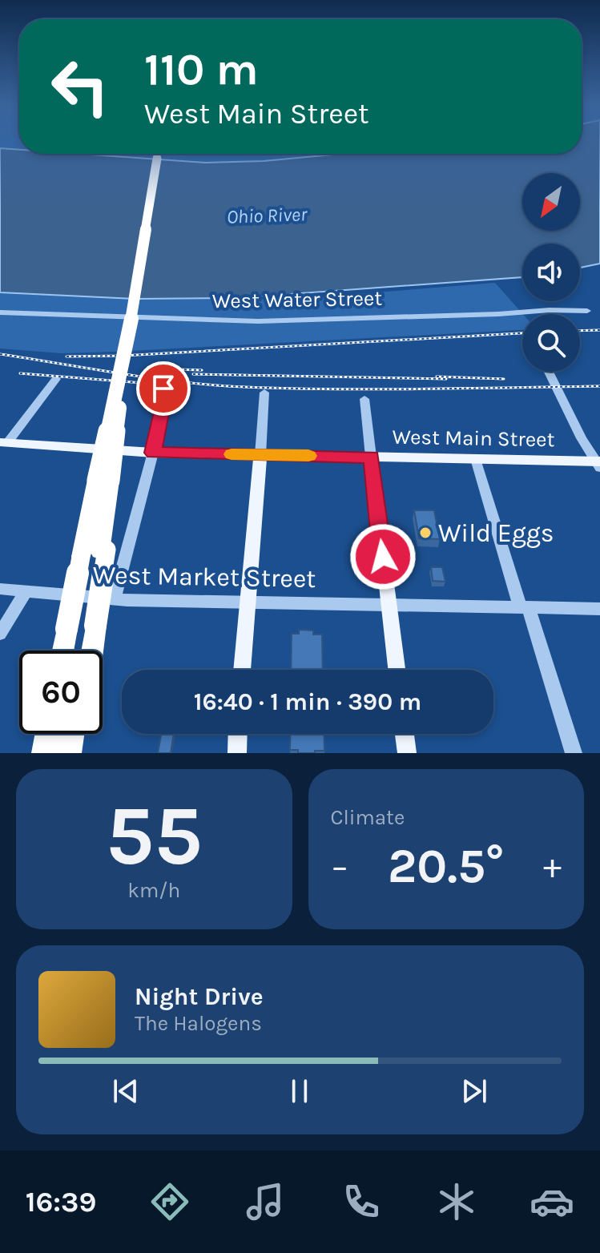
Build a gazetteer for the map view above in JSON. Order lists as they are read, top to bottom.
{
  "streets": {
    "main road": ["West Main Street"],
    "street": ["West Water Street", "West Market Street"]
  },
  "water": ["Ohio River"],
  "places": ["Wild Eggs"],
  "north": "bottom left",
  "page": {
    "turn": ["110 m", "West Main Street"],
    "limit": "60",
    "trip": "16:40 · 1 min · 390 m",
    "tile": [
      ["55", "km/h"],
      "Climate"
    ],
    "heat": ["−", "20.5°", "+"],
    "song": ["Night Drive", "The Halogens"],
    "tabs": "16:39"
  }
}
